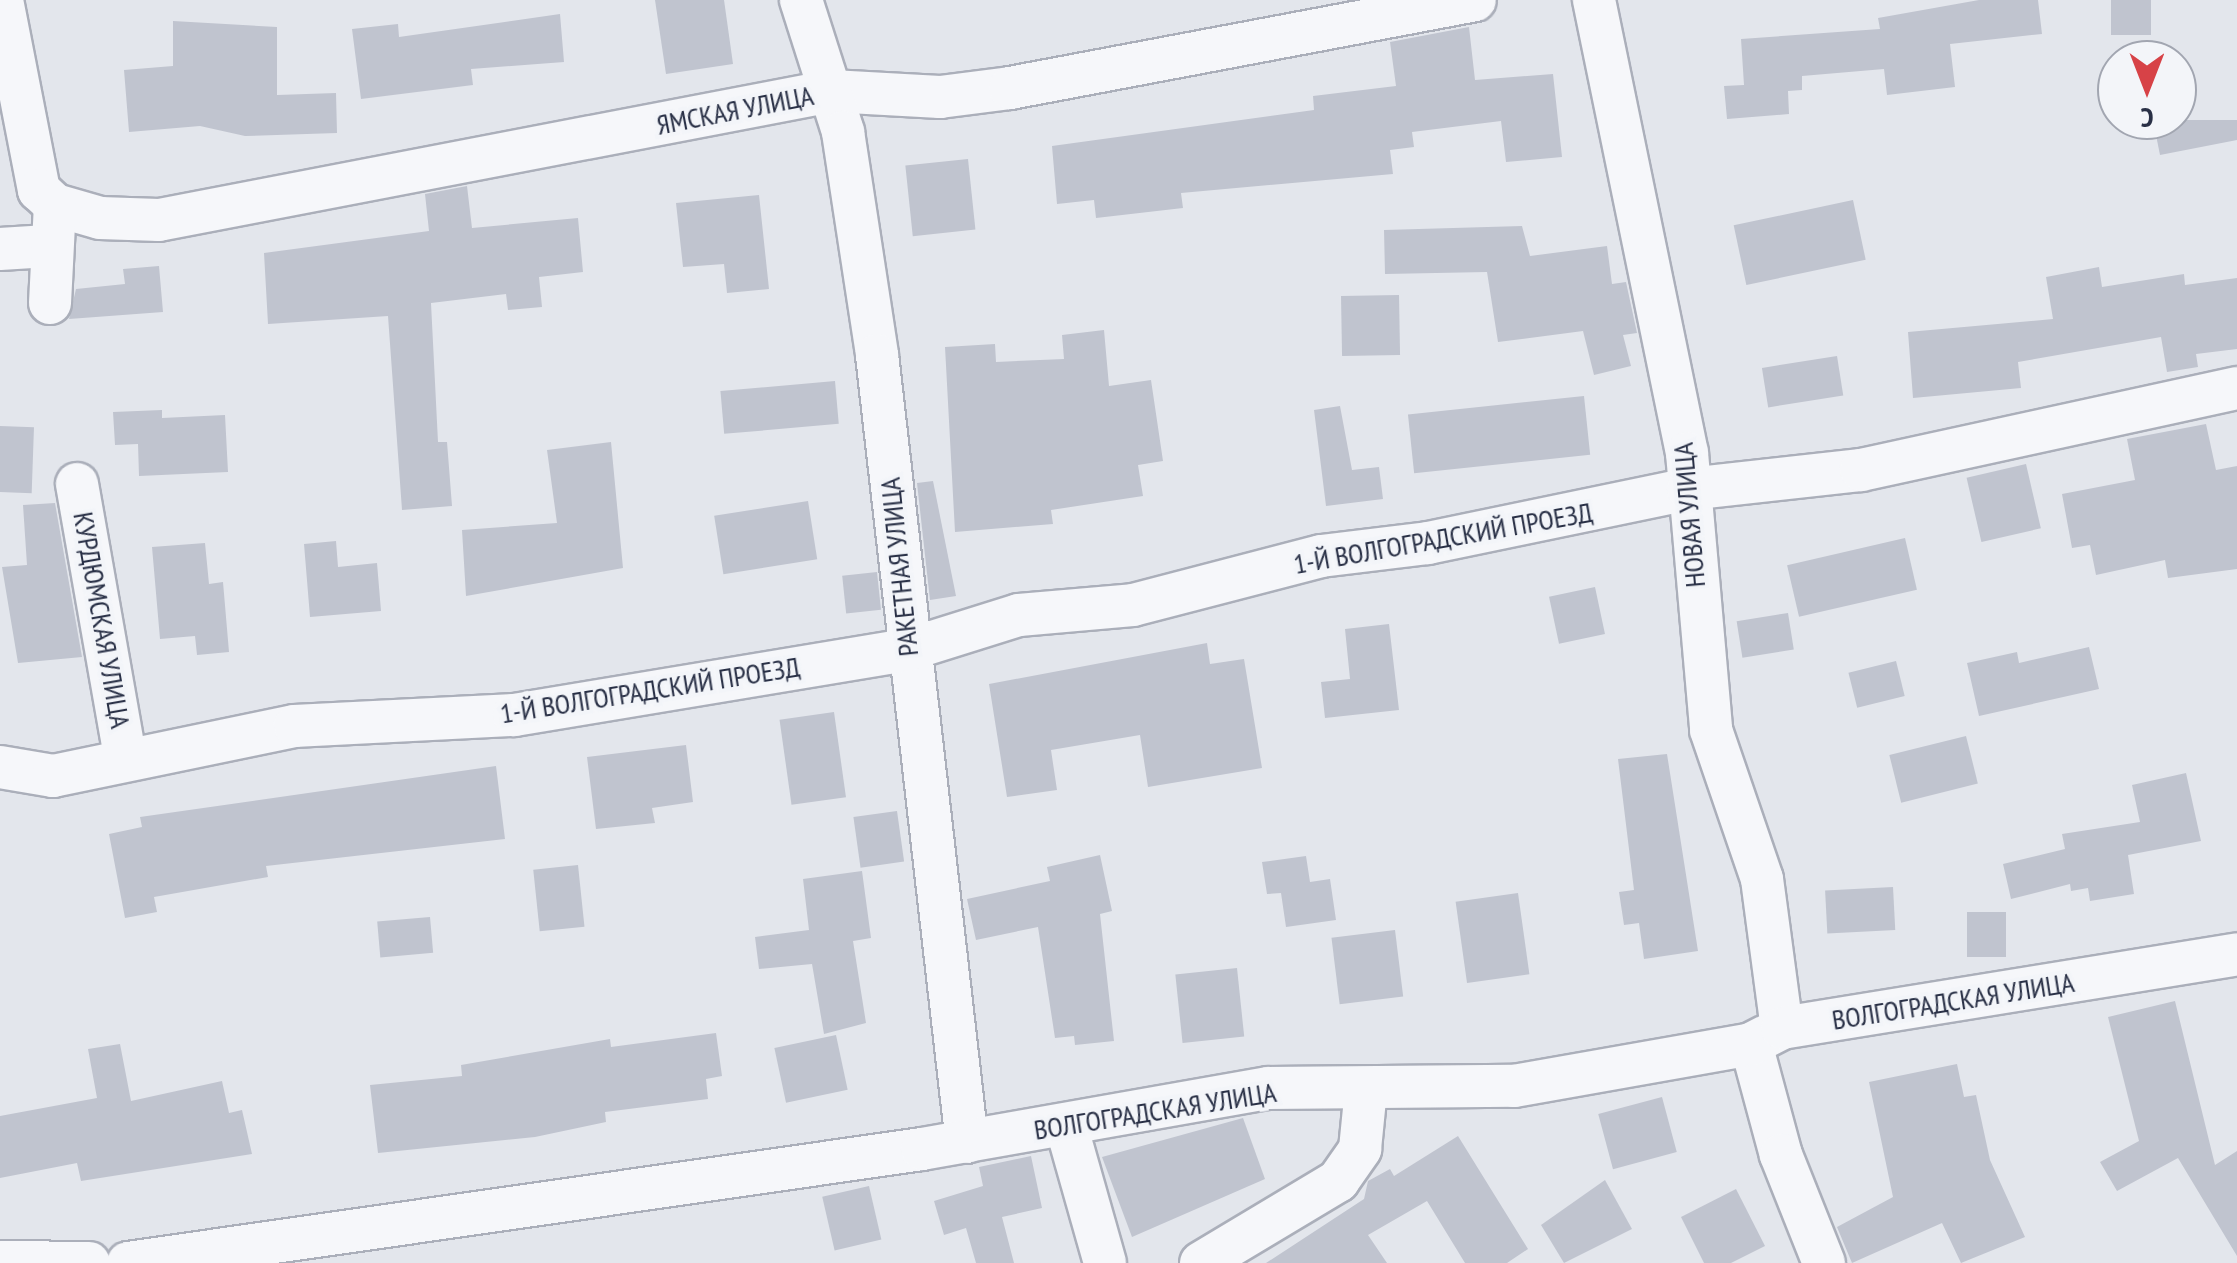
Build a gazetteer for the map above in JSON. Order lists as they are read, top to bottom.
{
  "streets": {
    "street": [
      "ЯМСКАЯ УЛИЦА",
      "НОВАЯ УЛИЦА",
      "1-Й ВОЛГОГРАДСКИЙ ПРОЕЗД",
      "РАКЕТНАЯ УЛИЦА",
      "КУРДЮМСКАЯ УЛИЦА",
      "ВОЛГОГРАДСКАЯ УЛИЦА"
    ]
  },
  "crossings": [
    ["ЯМСКАЯ УЛИЦА", "РАКЕТНАЯ УЛИЦА"],
    ["НОВАЯ УЛИЦА", "1-Й ВОЛГОГРАДСКИЙ ПРОЕЗД"],
    ["НОВАЯ УЛИЦА", "ВОЛГОГРАДСКАЯ УЛИЦА"],
    ["1-Й ВОЛГОГРАДСКИЙ ПРОЕЗД", "РАКЕТНАЯ УЛИЦА"],
    ["1-Й ВОЛГОГРАДСКИЙ ПРОЕЗД", "КУРДЮМСКАЯ УЛИЦА"],
    ["РАКЕТНАЯ УЛИЦА", "ВОЛГОГРАДСКАЯ УЛИЦА"]
  ],
  "north": "bottom"
}
